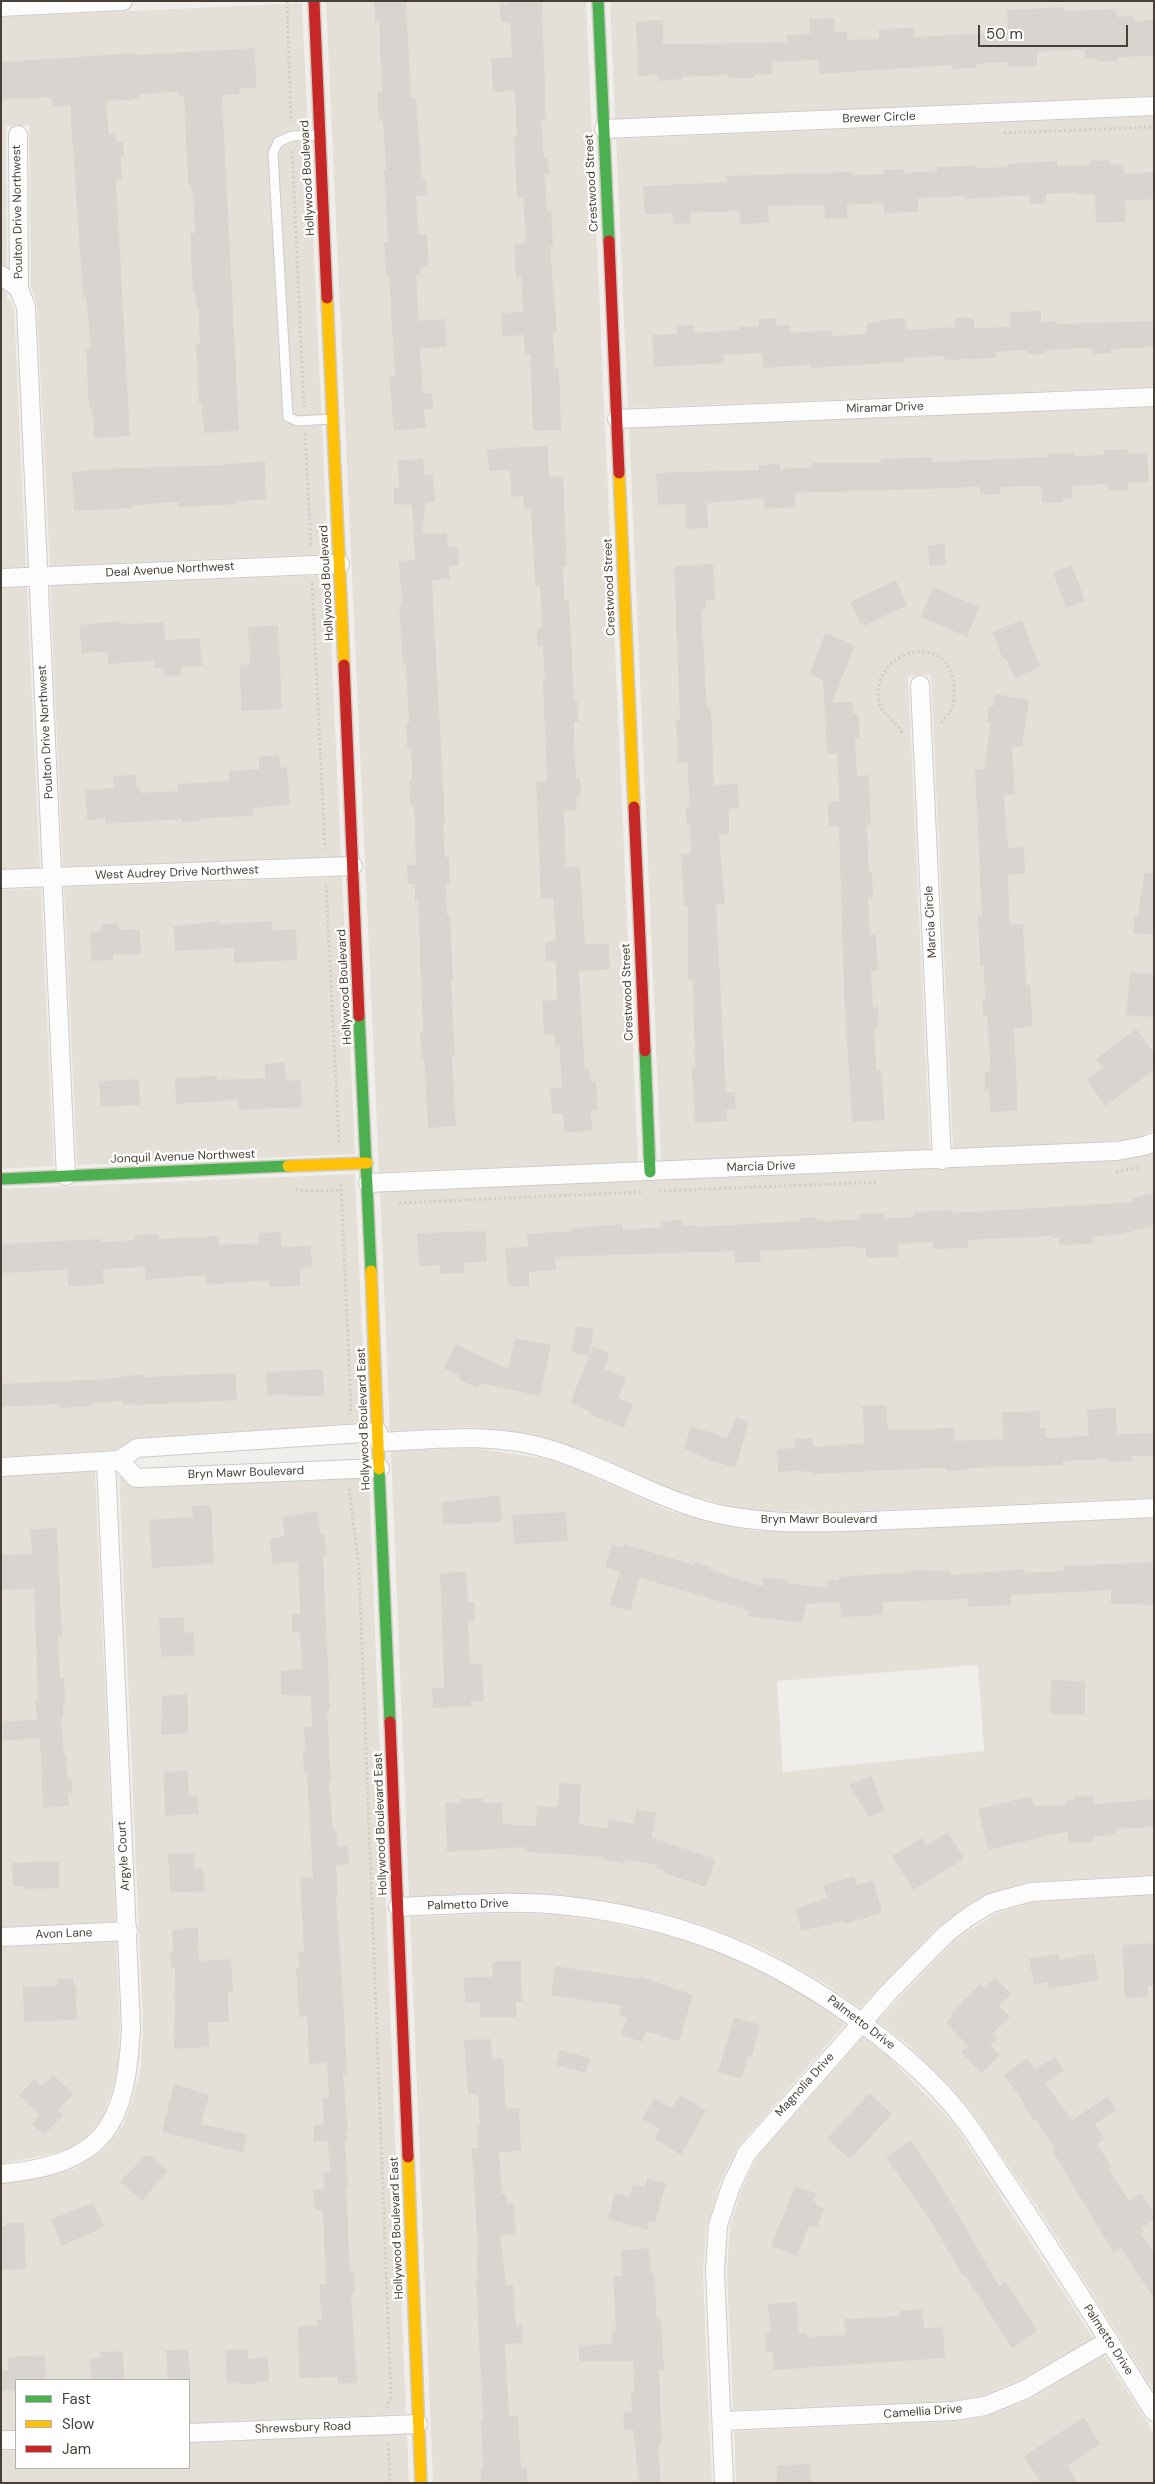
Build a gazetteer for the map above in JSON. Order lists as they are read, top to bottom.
{
  "streets": {
    "street": [
      "Brewer Circle",
      "Hollywood Boulevard",
      "Crestwood Street",
      "Poulton Drive Northwest",
      "Miramar Drive",
      "Deal Avenue Northwest",
      "West Audrey Drive Northwest",
      "Marcia Circle",
      "Jonquil Avenue Northwest",
      "Marcia Drive",
      "Hollywood Boulevard East",
      "Bryn Mawr Boulevard",
      "Argyle Court",
      "Palmetto Drive",
      "Avon Lane",
      "Magnolia Drive",
      "Camellia Drive",
      "Shrewsbury Road"
    ]
  },
  "crossings": [
    ["Brewer Circle", "Crestwood Street"],
    ["Hollywood Boulevard", "Deal Avenue Northwest"],
    ["Hollywood Boulevard", "West Audrey Drive Northwest"],
    ["Hollywood Boulevard", "Jonquil Avenue Northwest"],
    ["Hollywood Boulevard", "Hollywood Boulevard East"],
    ["Crestwood Street", "Miramar Drive"],
    ["Crestwood Street", "Marcia Drive"],
    ["Poulton Drive Northwest", "Deal Avenue Northwest"],
    ["Poulton Drive Northwest", "West Audrey Drive Northwest"],
    ["Poulton Drive Northwest", "Jonquil Avenue Northwest"],
    ["Marcia Circle", "Marcia Drive"],
    ["Jonquil Avenue Northwest", "Hollywood Boulevard East"],
    ["Marcia Drive", "Hollywood Boulevard East"],
    ["Hollywood Boulevard East", "Bryn Mawr Boulevard"],
    ["Hollywood Boulevard East", "Palmetto Drive"],
    ["Hollywood Boulevard East", "Shrewsbury Road"],
    ["Bryn Mawr Boulevard", "Argyle Court"],
    ["Argyle Court", "Avon Lane"],
    ["Palmetto Drive", "Magnolia Drive"],
    ["Palmetto Drive", "Camellia Drive"],
    ["Magnolia Drive", "Camellia Drive"]
  ],
  "legend": ["Fast", "Slow", "Jam"],
  "scale_bar": "50 m"
}
